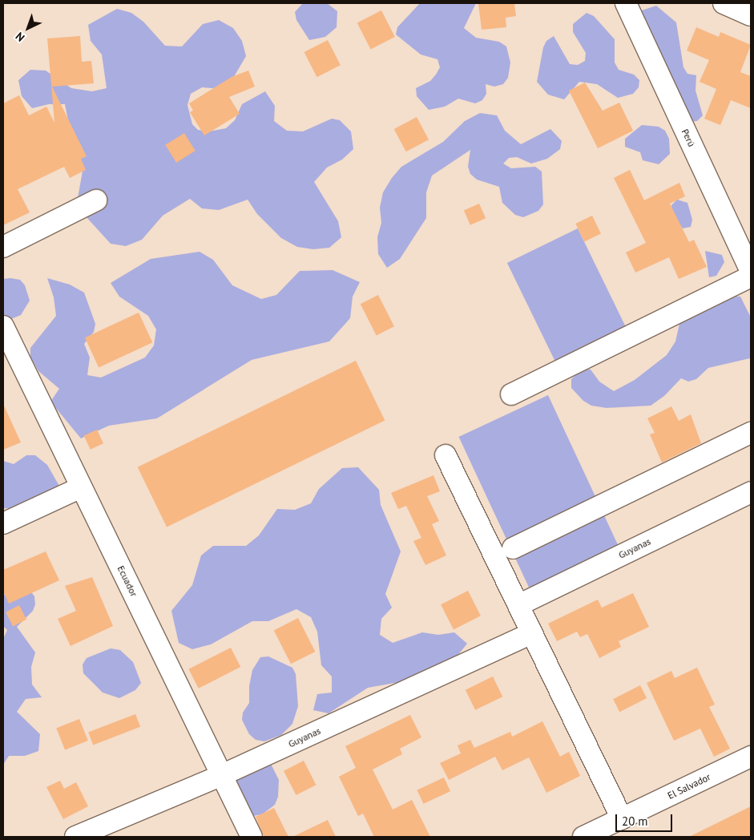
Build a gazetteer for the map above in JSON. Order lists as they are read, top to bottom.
{
  "streets": {
    "street": [
      "Perú",
      "Guyanas",
      "Ecuador",
      "El Salvador"
    ]
  },
  "crossings": [
    ["Guyanas", "Ecuador"]
  ],
  "scale_bar": "20 m",
  "north": "bottom left"
}
